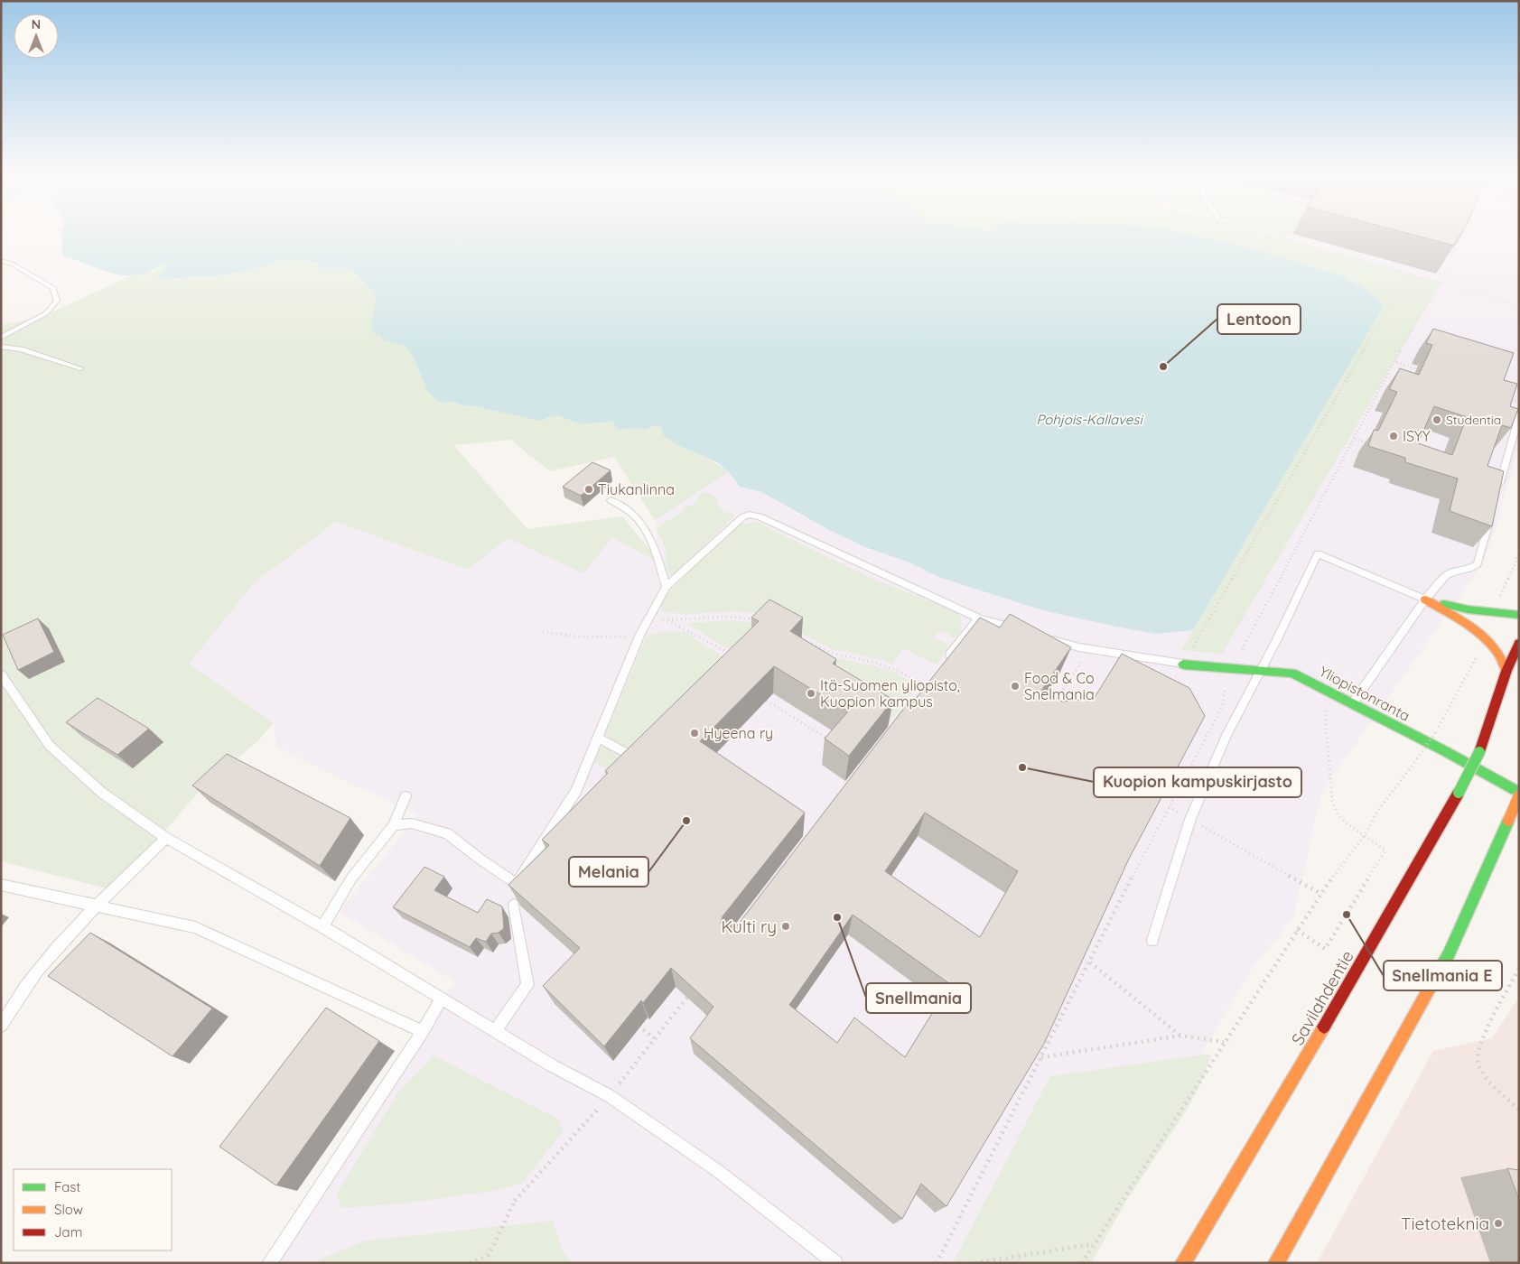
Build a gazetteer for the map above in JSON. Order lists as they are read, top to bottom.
{
  "streets": {
    "main road": ["Yliopistonranta", "Savilahdentie"]
  },
  "water": ["Pohjois-Kallavesi"],
  "places": [
    "Lentoon",
    "Studentia",
    "ISYY",
    "Tiukanlinna",
    "Food & Co Snelmania",
    "Itä-Suomen yliopisto, Kuopion kampus",
    "Hyeena ry",
    "Kuopion kampuskirjasto",
    "Melania",
    "Snellmania E",
    "Snellmania",
    "Kulti ry",
    "Tietoteknia"
  ],
  "legend": ["Fast", "Slow", "Jam"],
  "north": "top"
}
